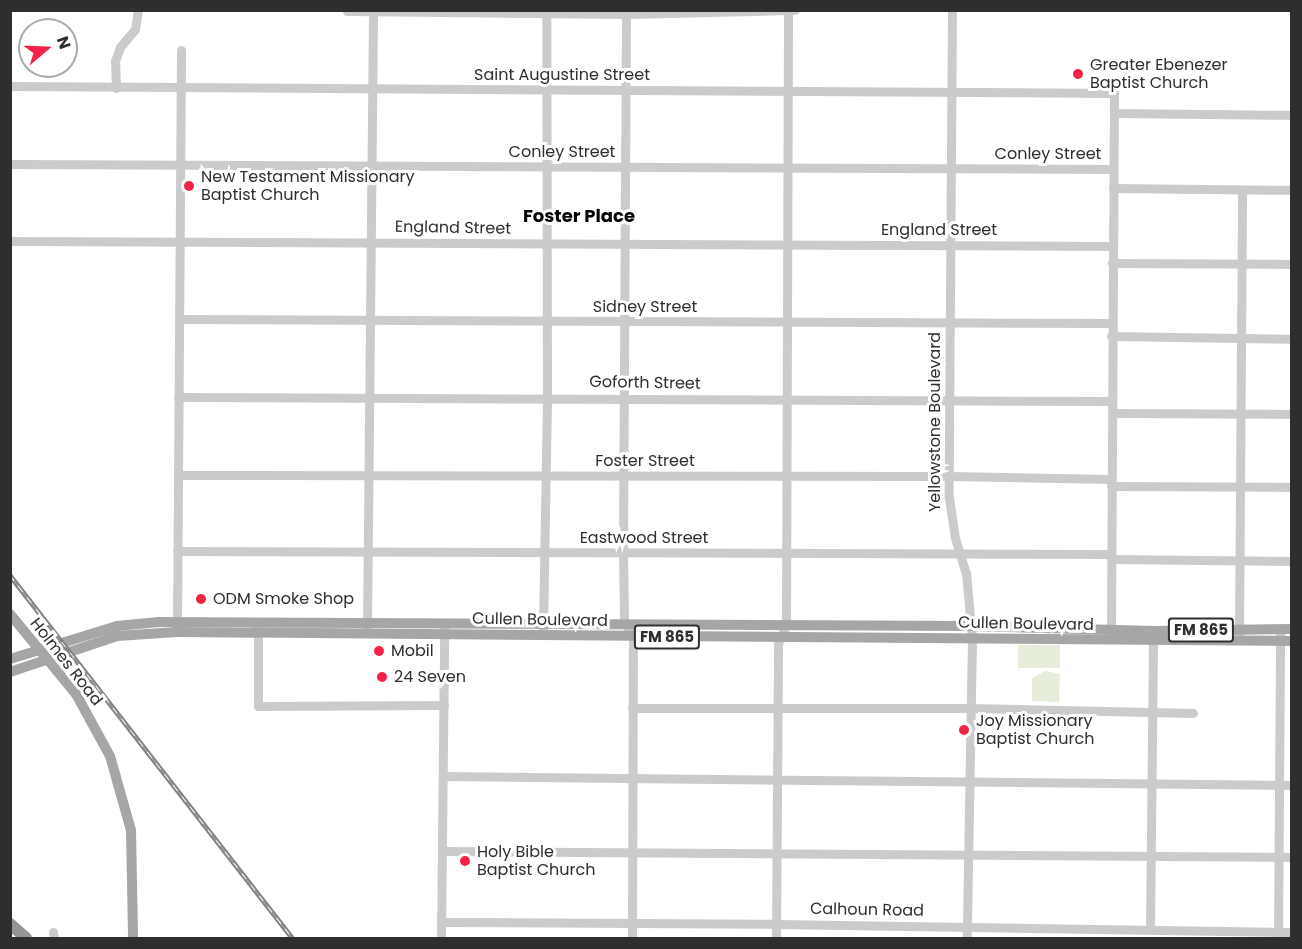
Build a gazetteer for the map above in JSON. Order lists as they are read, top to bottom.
{
  "streets": {
    "main road": ["Cullen Boulevard", "FM 865", "Holmes Road"],
    "street": [
      "Saint Augustine Street",
      "Conley Street",
      "England Street",
      "Sidney Street",
      "Goforth Street",
      "Yellowstone Boulevard",
      "Foster Street",
      "Eastwood Street",
      "Calhoun Road"
    ]
  },
  "crossings": [
    ["Saint Augustine Street", "Yellowstone Boulevard"],
    ["Conley Street", "Yellowstone Boulevard"],
    ["England Street", "Yellowstone Boulevard"],
    ["Sidney Street", "Yellowstone Boulevard"],
    ["Goforth Street", "Yellowstone Boulevard"],
    ["Yellowstone Boulevard", "Foster Street"],
    ["Yellowstone Boulevard", "Eastwood Street"],
    ["Yellowstone Boulevard", "Cullen Boulevard"],
    ["Yellowstone Boulevard", "Calhoun Road"],
    ["Cullen Boulevard", "Holmes Road"]
  ],
  "districts": ["Foster Place"],
  "places": [
    "Greater Ebenezer Baptist Church",
    "New Testament Missionary Baptist Church",
    "ODM Smoke Shop",
    "Mobil",
    "24 Seven",
    "Joy Missionary Baptist Church",
    "Holy Bible Baptist Church"
  ],
  "north": "right"
}
